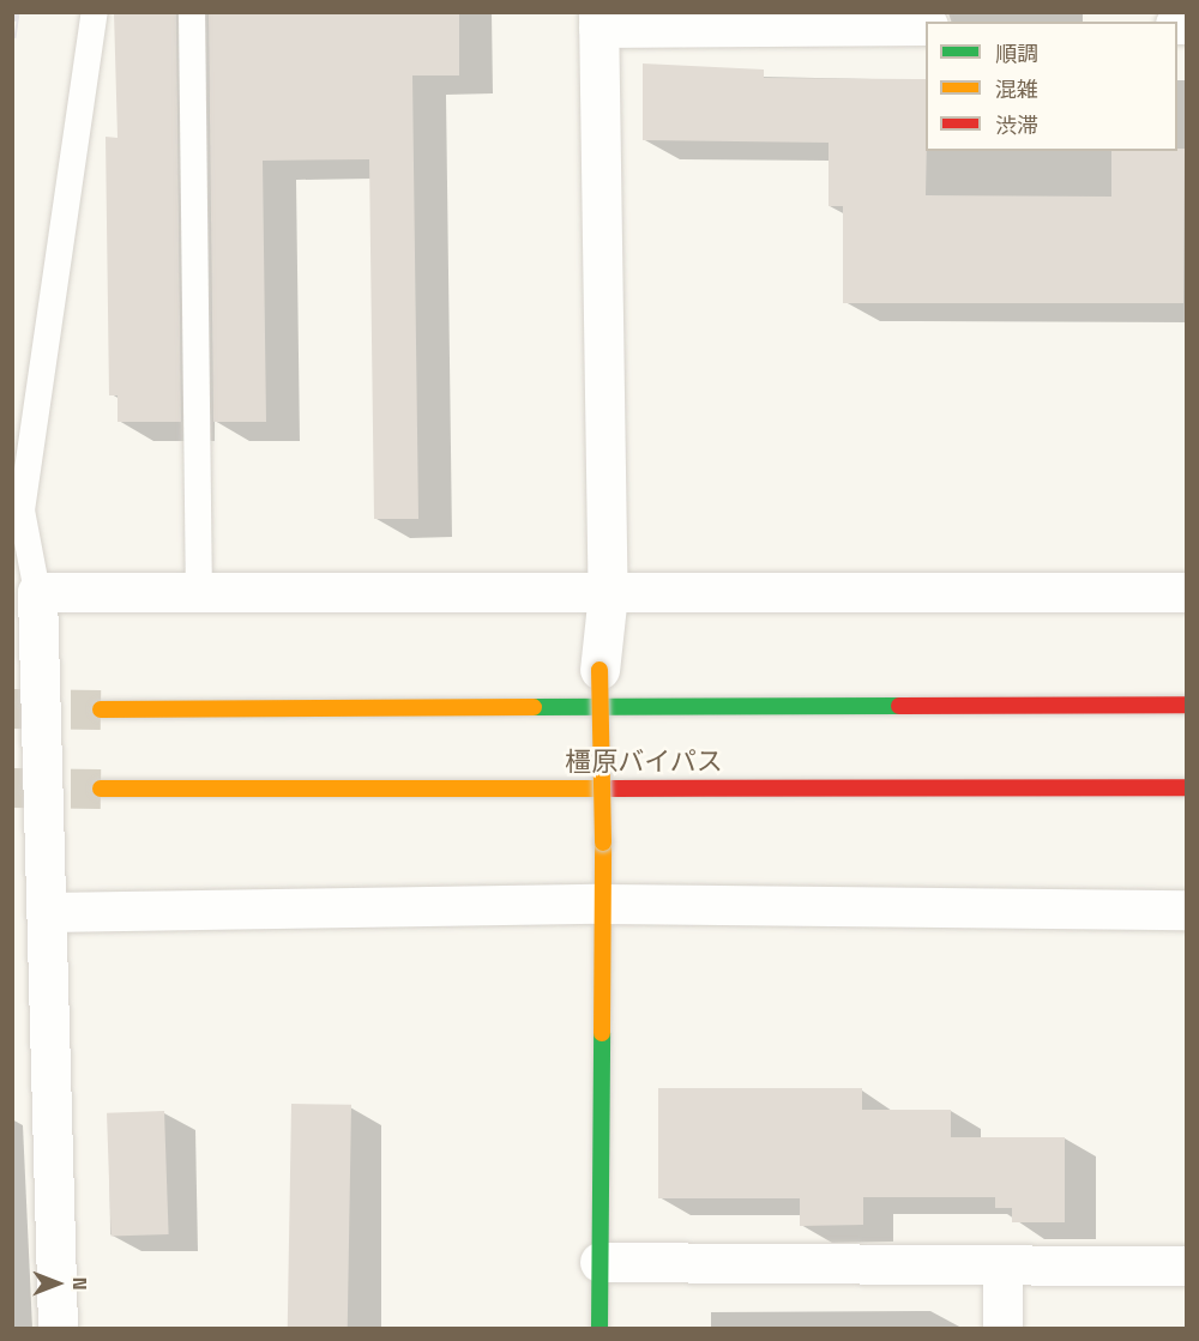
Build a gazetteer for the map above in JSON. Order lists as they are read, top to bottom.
{
  "streets": {
    "main road": ["橿原バイパス"]
  },
  "legend": ["順調", "混雑", "渋滞"],
  "north": "right"
}
